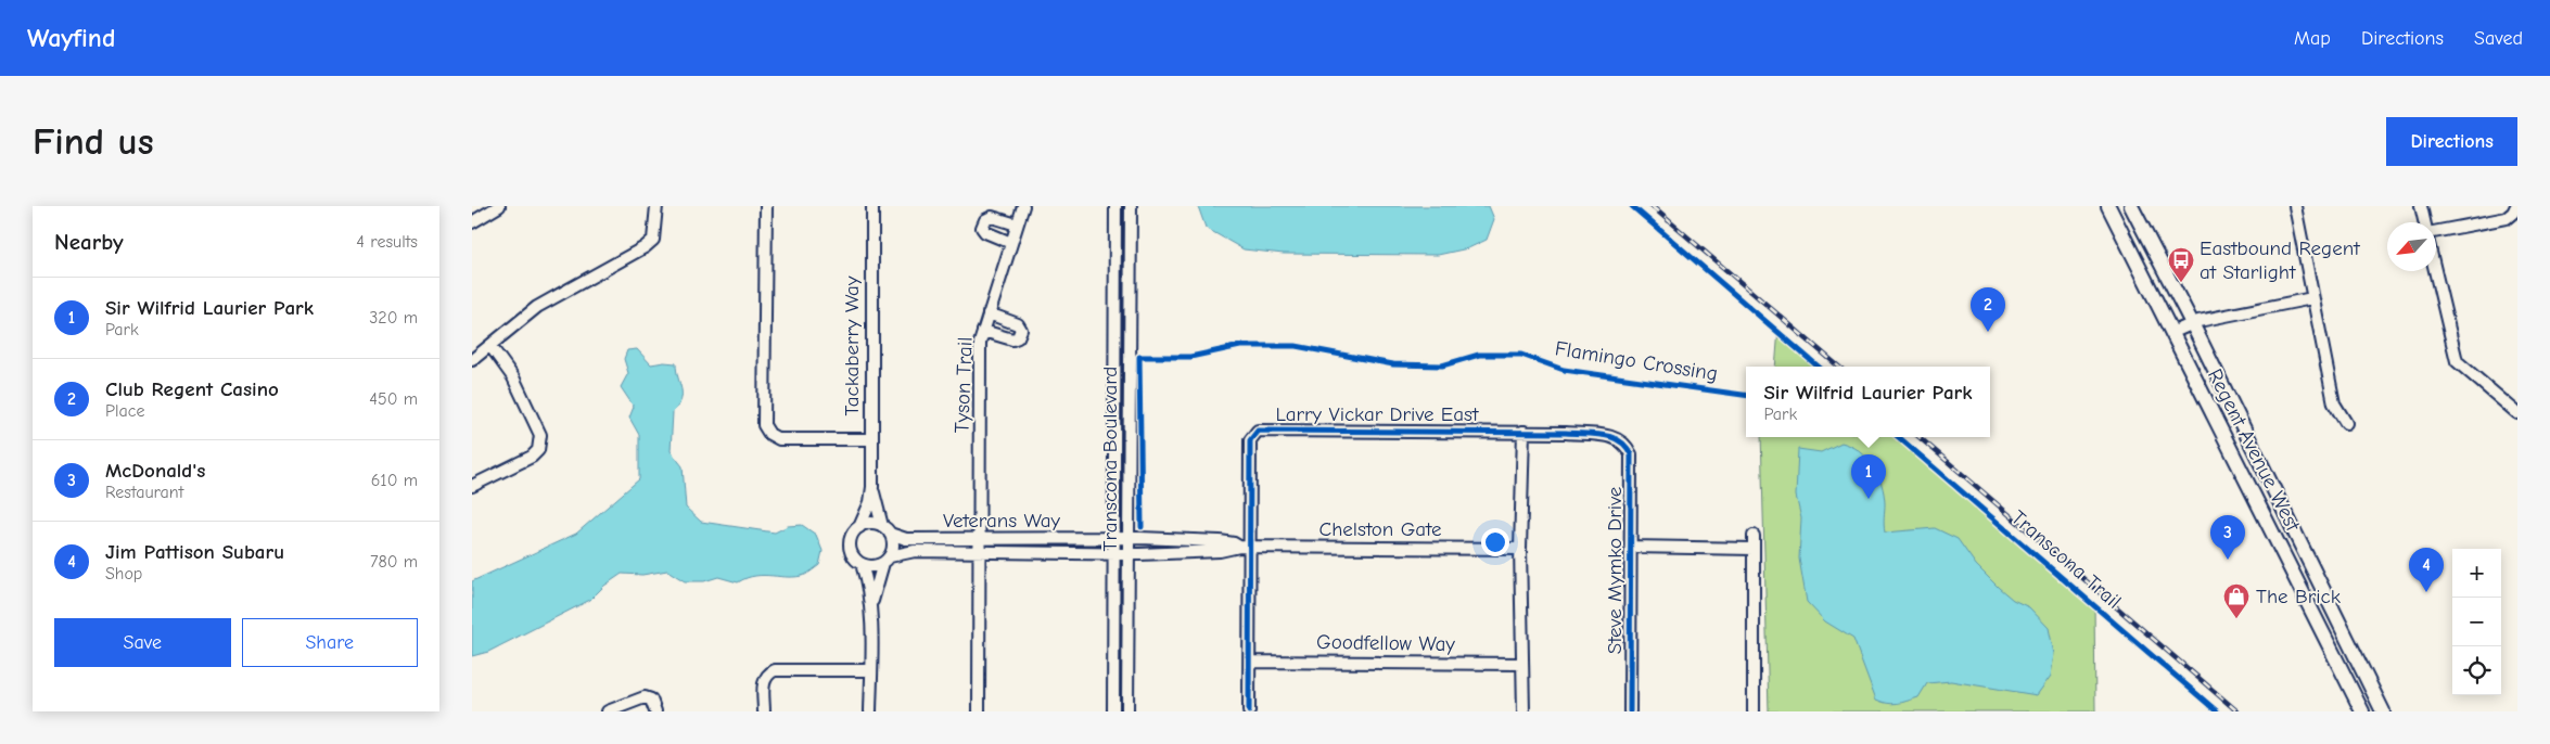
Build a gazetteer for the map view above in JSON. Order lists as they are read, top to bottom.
{
  "streets": {
    "main road": ["Regent Avenue West"],
    "street": [
      "Tackaberry Way",
      "Tyson Trail",
      "Larry Vickar Drive East",
      "Transcona Boulevard",
      "Veterans Way",
      "Chelston Gate",
      "Steve Mymko Drive",
      "Goodfellow Way"
    ],
    "cycle path": ["Flamingo Crossing", "Transcona Trail"]
  },
  "crossings": [
    ["Tyson Trail", "Veterans Way"],
    ["Larry Vickar Drive East", "Chelston Gate"],
    ["Larry Vickar Drive East", "Steve Mymko Drive"],
    ["Transcona Boulevard", "Veterans Way"],
    ["Transcona Boulevard", "Chelston Gate"],
    ["Veterans Way", "Chelston Gate"]
  ],
  "places": {
    "bus stop": ["Eastbound Regent at Starlight"],
    "shop": ["The Brick"]
  },
  "north": "bottom left",
  "page": {
    "header": "Wayfind",
    "nav": ["Map", "Directions", "Saved"],
    "buttons": [
      "Directions",
      ["Save", "Share"]
    ],
    "title": "Find us",
    "heading": ["Nearby", "4 results"],
    "list": [
      {
        "mark": "1",
        "name": "Sir Wilfrid Laurier Park",
        "note": "Park",
        "value": "320 m"
      },
      {
        "mark": "2",
        "name": "Club Regent Casino",
        "note": "Place",
        "value": "450 m"
      },
      {
        "mark": "3",
        "name": "McDonald's",
        "note": "Restaurant",
        "value": "610 m"
      },
      {
        "mark": "4",
        "name": "Jim Pattison Subaru",
        "note": "Shop",
        "value": "780 m"
      }
    ],
    "pins": [
      "2",
      "1",
      "3",
      "4"
    ],
    "popup": ["Sir Wilfrid Laurier Park", "Park"],
    "map_buttons": ["+", "−"]
  }
}
